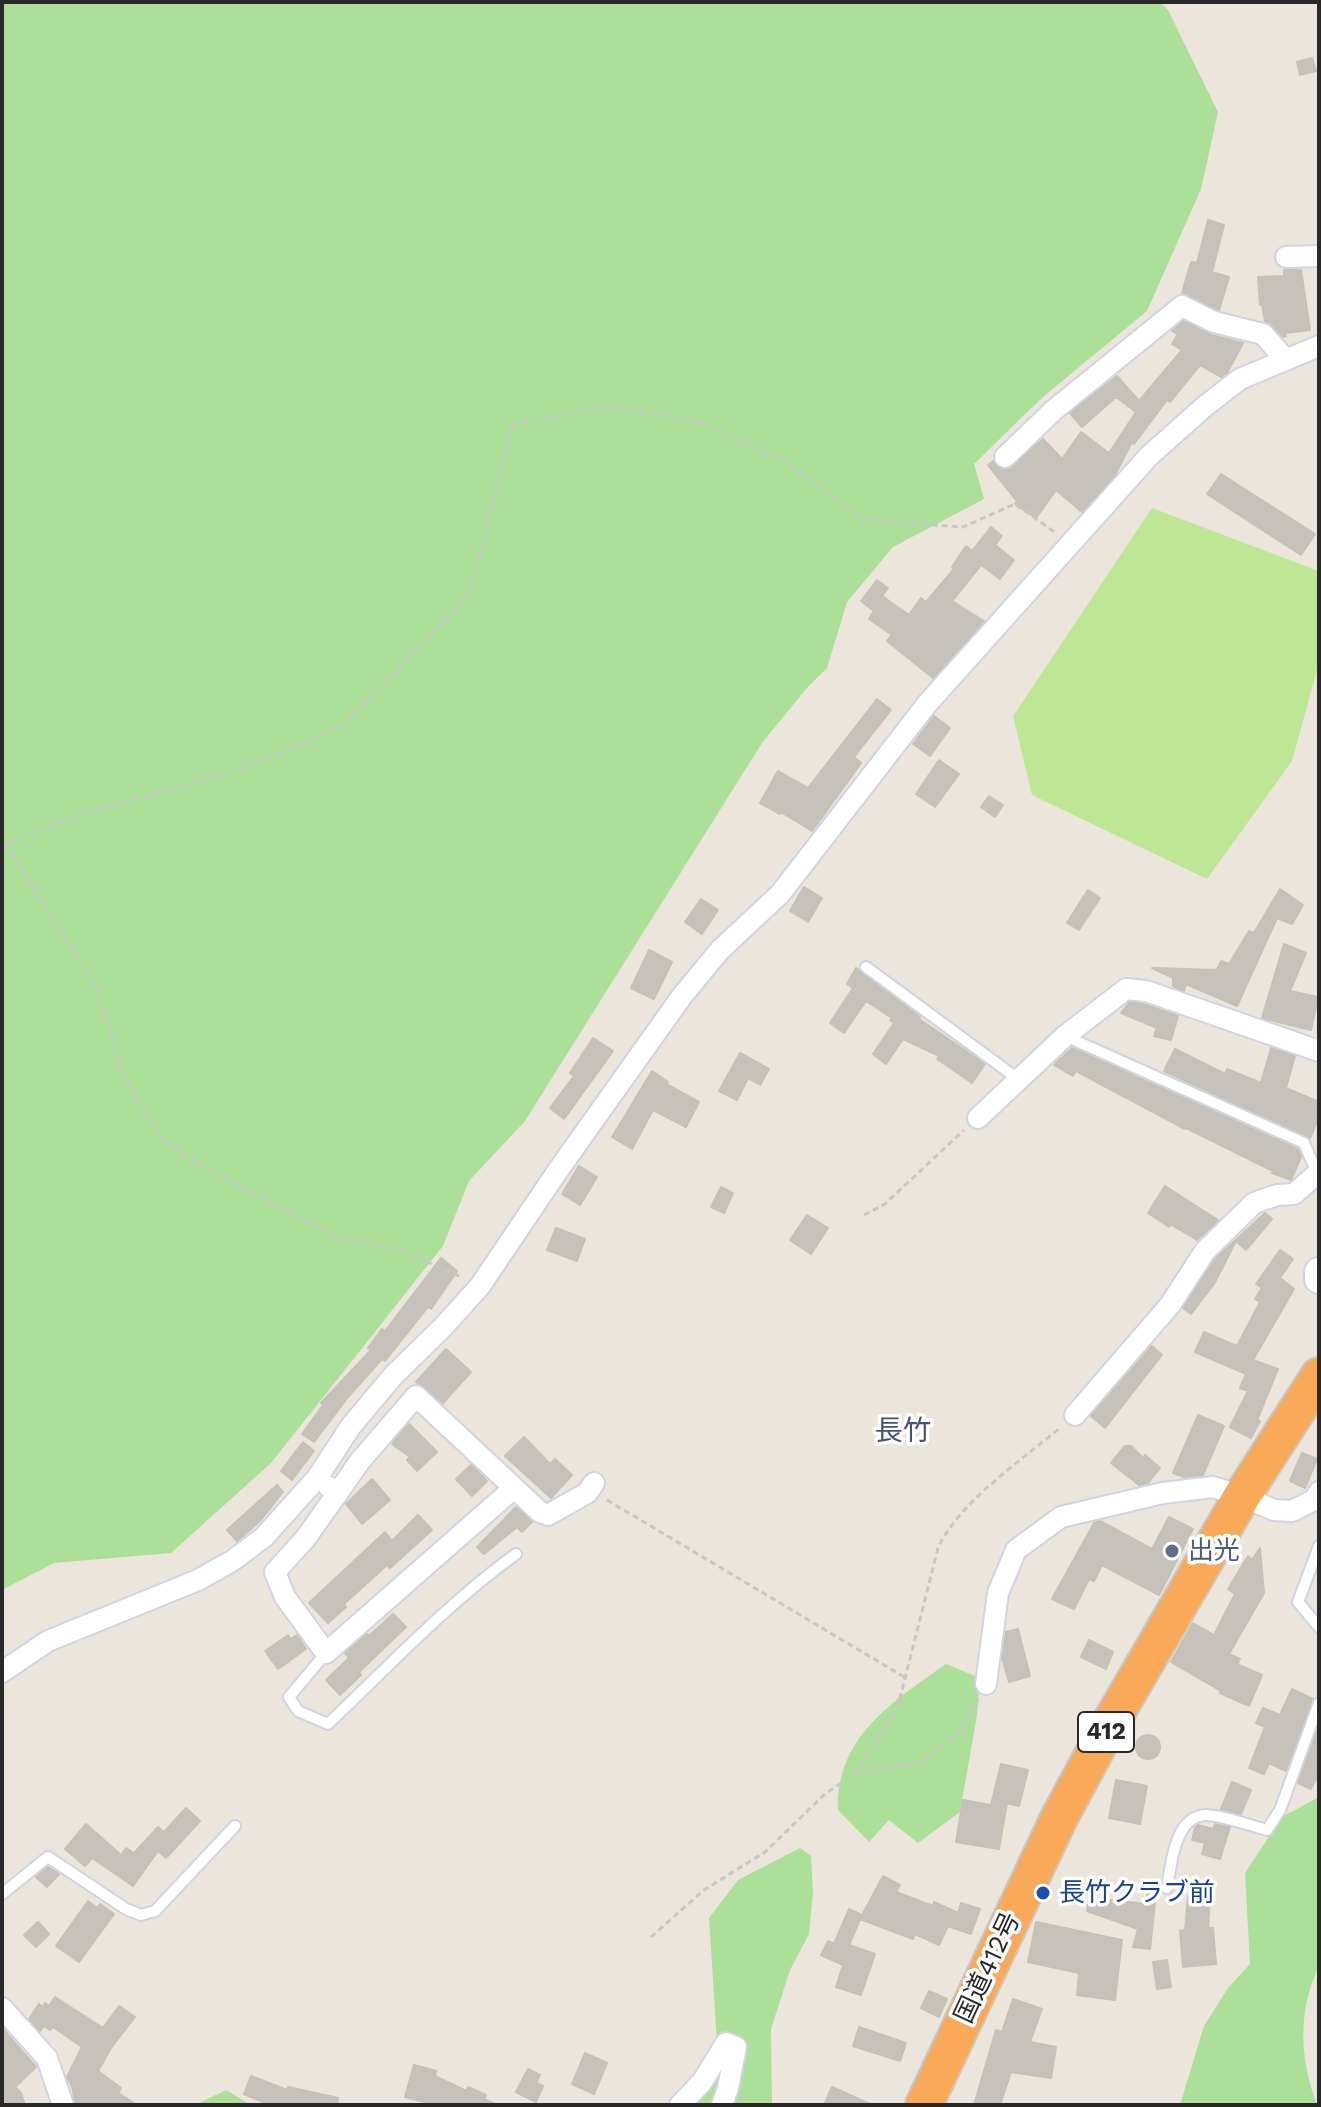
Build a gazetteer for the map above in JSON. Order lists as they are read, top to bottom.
{
  "streets": {
    "highway": ["412", "国道412号"]
  },
  "districts": ["長竹"],
  "places": ["出光", "長竹クラブ前"]
}
